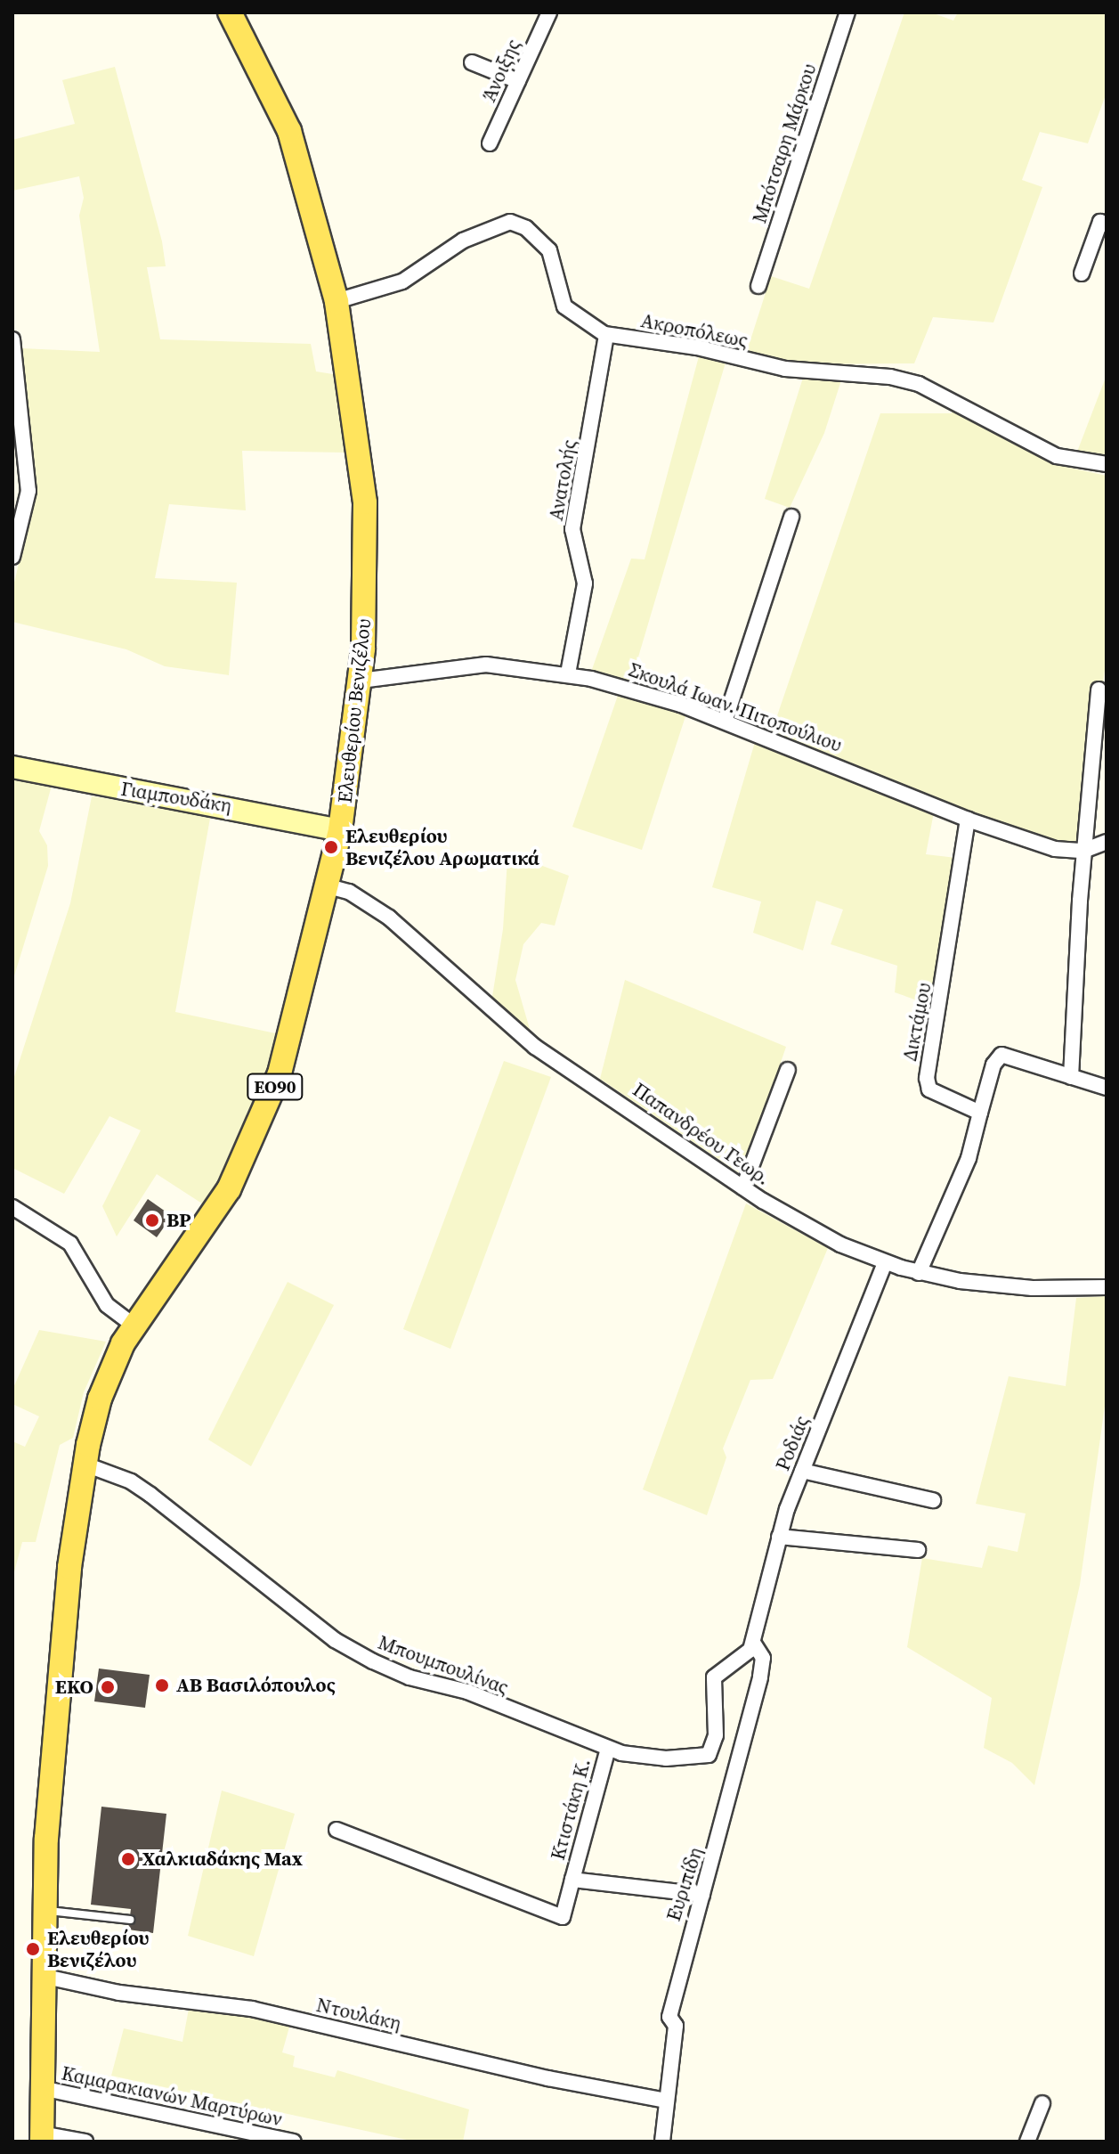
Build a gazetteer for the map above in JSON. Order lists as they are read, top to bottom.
{
  "streets": {
    "main road": ["Ελευθερίου Βενιζέλου", "ΕΟ90"],
    "street": [
      "Άνοιξης",
      "Μπότσαρη Μάρκου",
      "Ακροπόλεως",
      "Ανατολής",
      "Σκουλά Ιωαν. Πιτοπούλιου",
      "Γιαμπουδάκη",
      "Δικτάμου",
      "Παπανδρέου Γεωρ.",
      "Ροδιάς",
      "Μπουμπουλίνας",
      "Κτιστάκη Κ.",
      "Ευριπίδη",
      "Ντουλάκη",
      "Καμαρακιανών Μαρτύρων"
    ]
  },
  "crossings": [
    ["Ακροπόλεως", "Ανατολής"],
    ["Ακροπόλεως", "Ελευθερίου Βενιζέλου"],
    ["Ανατολής", "Σκουλά Ιωαν. Πιτοπούλιου"],
    ["Σκουλά Ιωαν. Πιτοπούλιου", "Ελευθερίου Βενιζέλου"],
    ["Σκουλά Ιωαν. Πιτοπούλιου", "Δικτάμου"],
    ["Ελευθερίου Βενιζέλου", "Γιαμπουδάκη"],
    ["Ελευθερίου Βενιζέλου", "Παπανδρέου Γεωρ."],
    ["Ελευθερίου Βενιζέλου", "Μπουμπουλίνας"],
    ["Ελευθερίου Βενιζέλου", "Ντουλάκη"],
    ["Ελευθερίου Βενιζέλου", "Καμαρακιανών Μαρτύρων"],
    ["Παπανδρέου Γεωρ.", "Ροδιάς"],
    ["Ροδιάς", "Μπουμπουλίνας"],
    ["Ροδιάς", "Ευριπίδη"],
    ["Μπουμπουλίνας", "Κτιστάκη Κ."],
    ["Μπουμπουλίνας", "Ευριπίδη"],
    ["Ευριπίδη", "Ντουλάκη"]
  ],
  "places": [
    "Ελευθερίου Βενιζέλου Αρωματικά",
    "BP",
    "ΑΒ Βασιλόπουλος",
    "EKO",
    "Χαλκιαδάκης Max",
    "Ελευθερίου Βενιζέλου"
  ]
}
